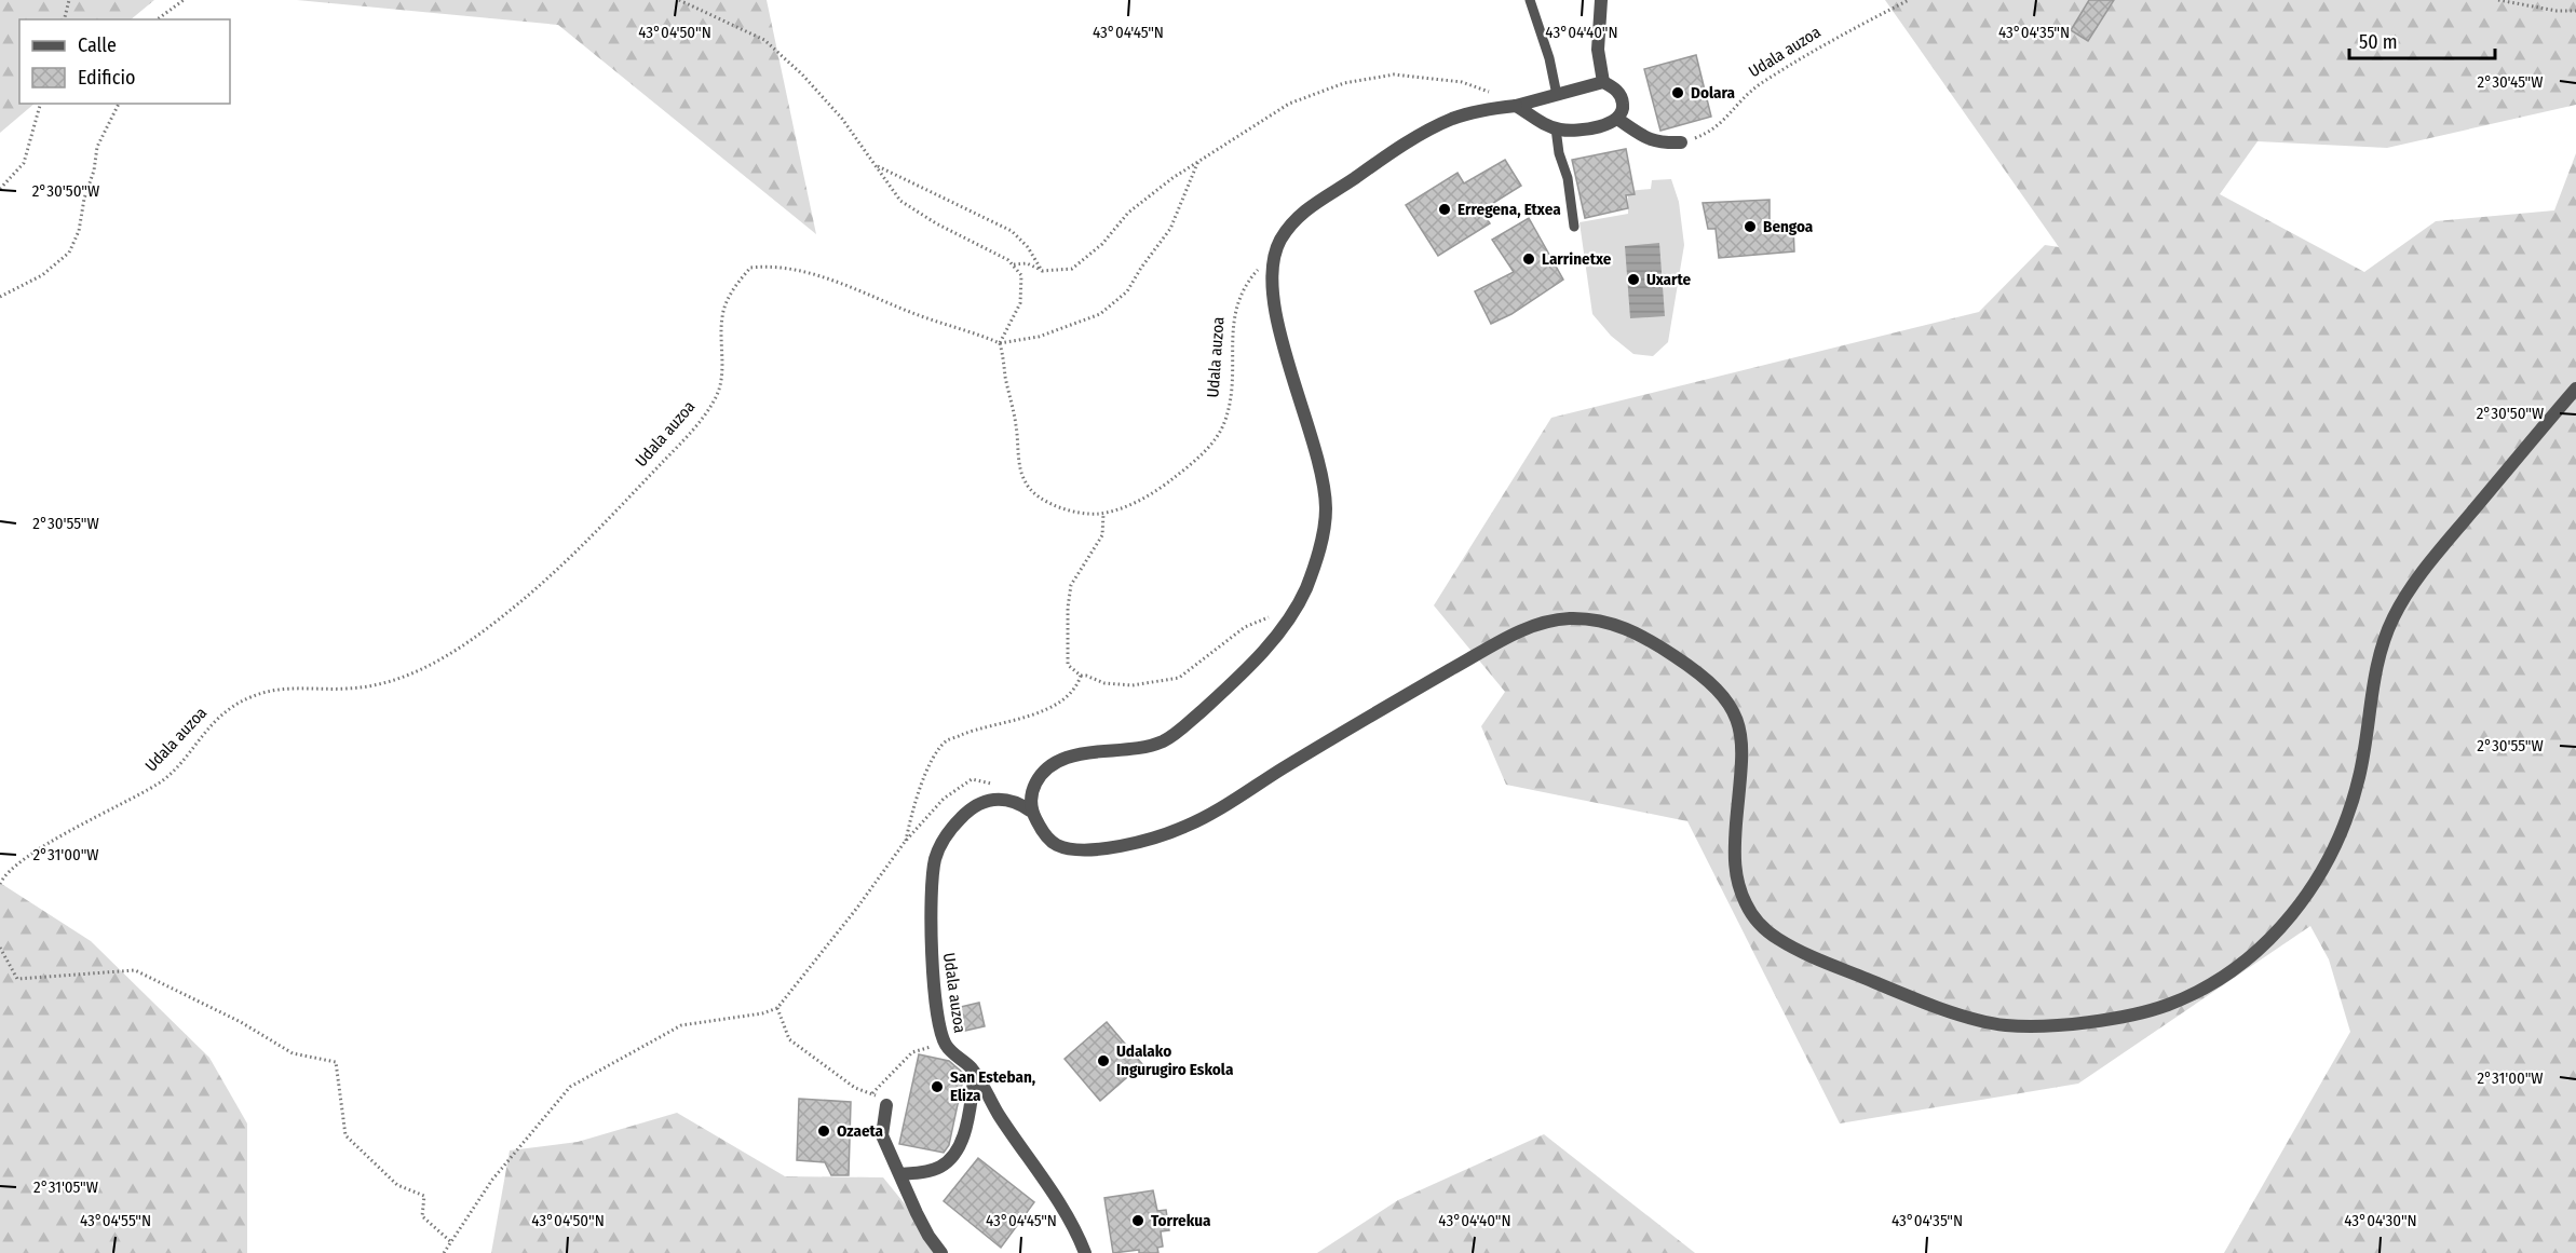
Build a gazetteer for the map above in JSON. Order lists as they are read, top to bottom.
{
  "streets": {
    "street": ["Udala auzoa"]
  },
  "places": [
    "Dolara",
    "Erregena, Etxea",
    "Bengoa",
    "Larrinetxe",
    "Uxarte",
    "Udalako Ingurugiro Eskola",
    "San Esteban, Eliza",
    "Ozaeta",
    "Torrekua"
  ],
  "legend": ["Calle", "Edificio"],
  "scale_bar": "50 m",
  "coordinates": [
    "43°04'50\"N",
    "43°04'45\"N",
    "43°04'40\"N",
    "43°04'35\"N",
    "2°30'45\"W",
    "2°30'50\"W",
    "2°30'55\"W",
    "2°31'00\"W",
    "2°31'05\"W",
    "43°04'55\"N",
    "43°04'30\"N"
  ]
}
